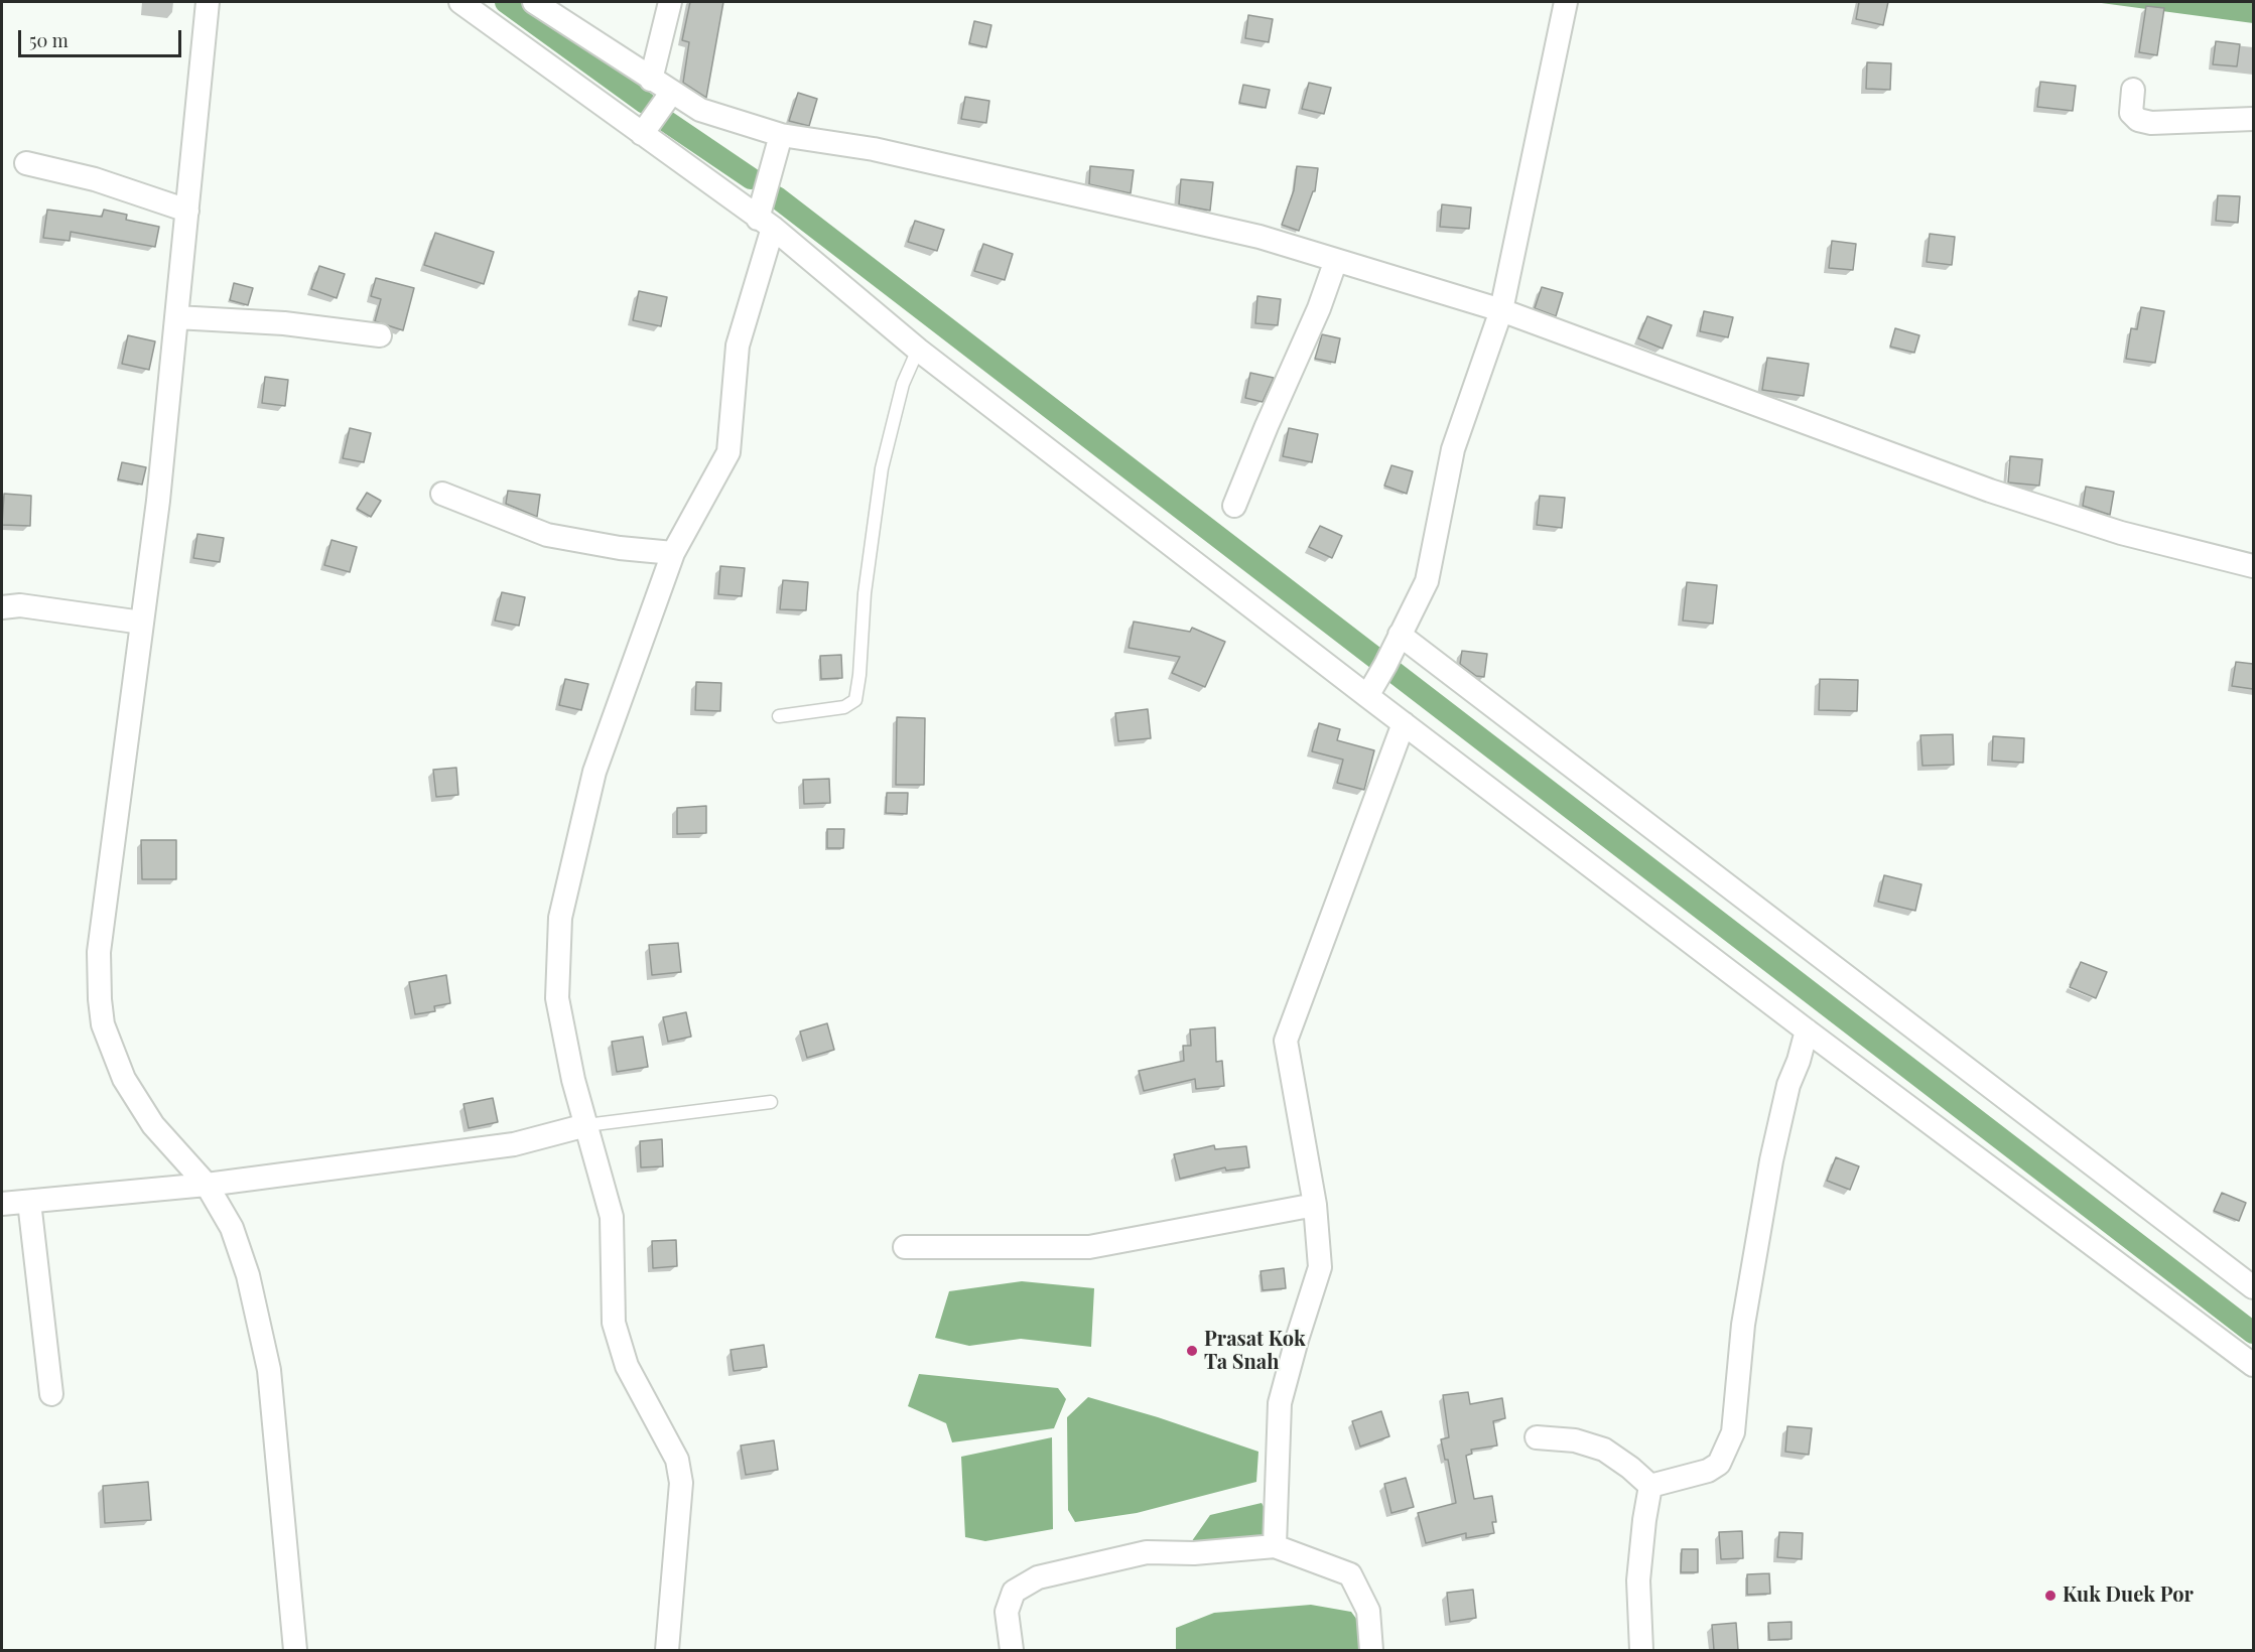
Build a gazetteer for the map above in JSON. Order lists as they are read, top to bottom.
{
  "places": ["Prasat Kok Ta Snah", "Kuk Duek Por"],
  "scale_bar": "50 m"
}
